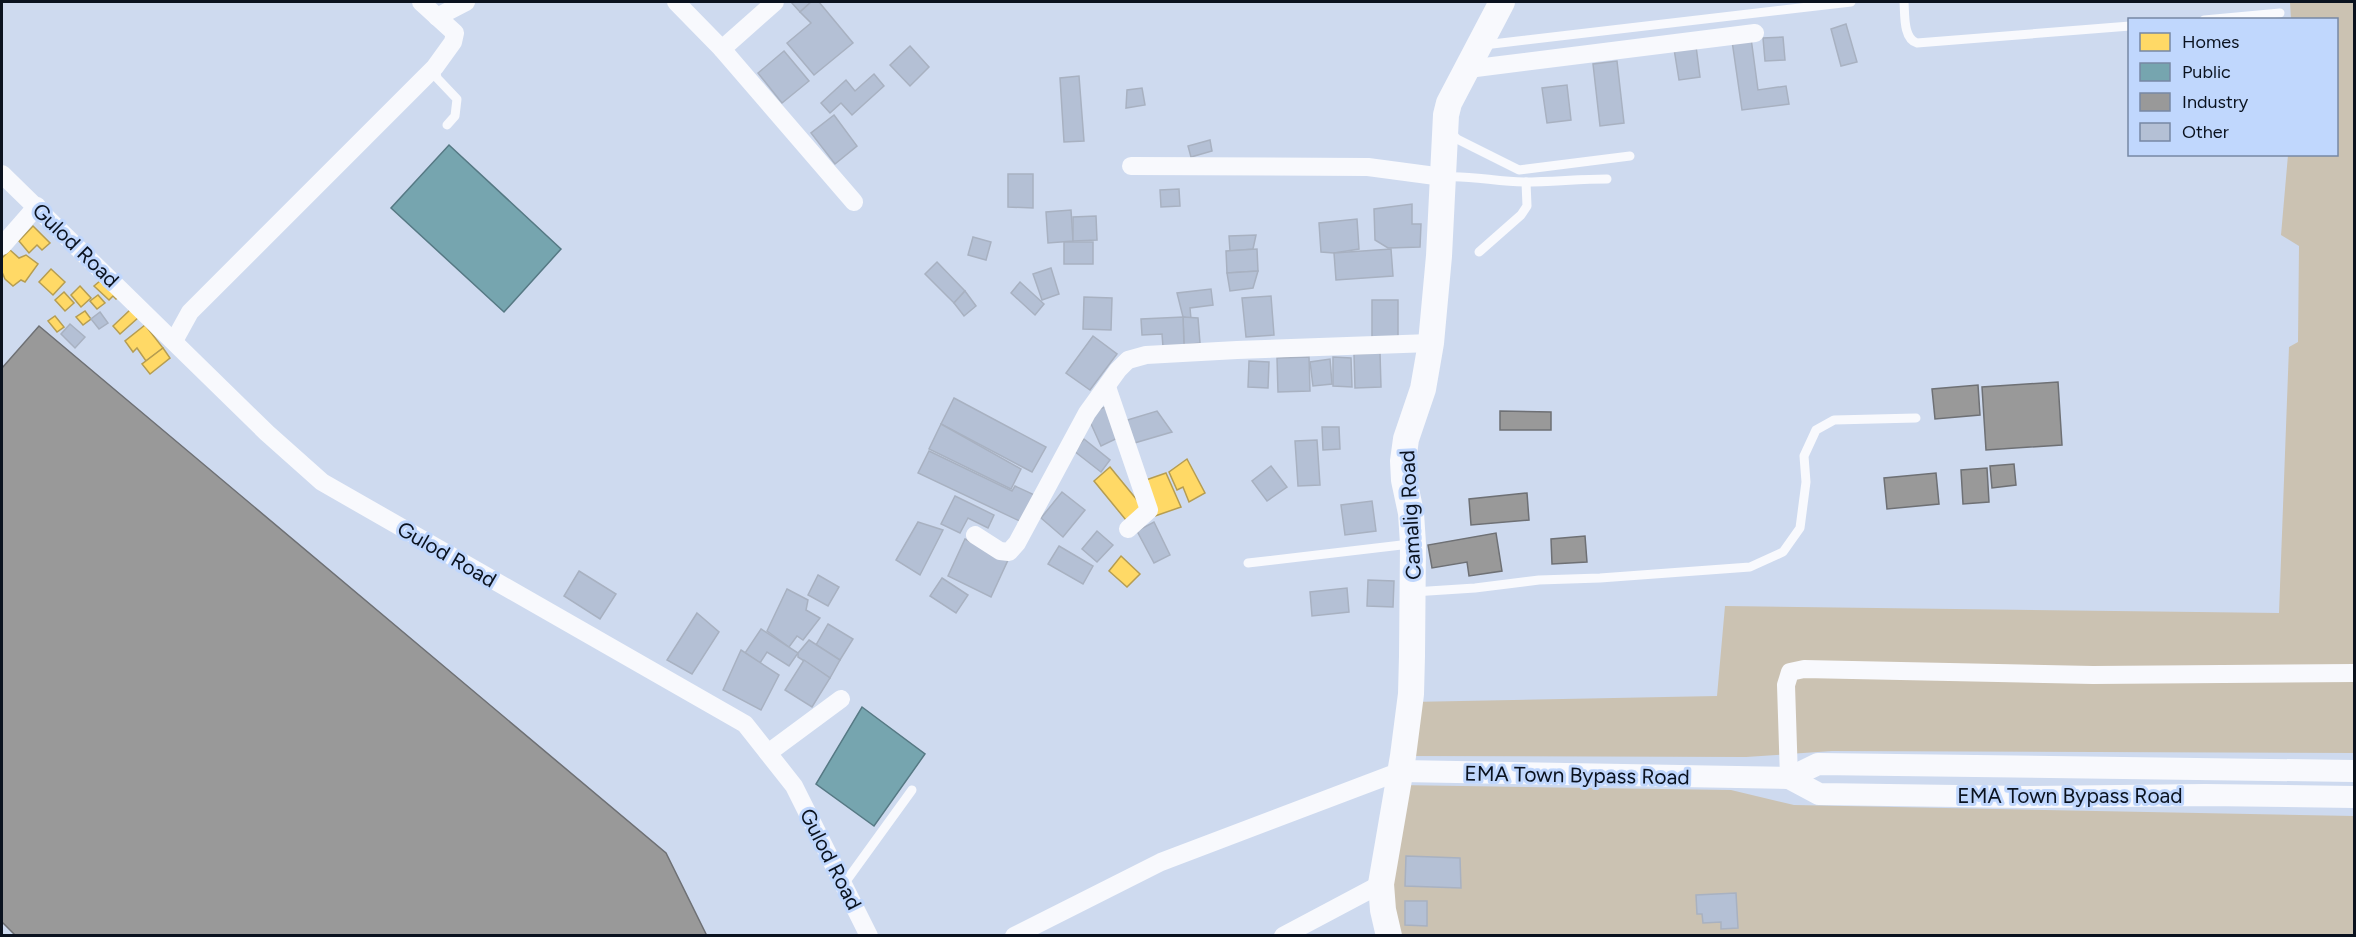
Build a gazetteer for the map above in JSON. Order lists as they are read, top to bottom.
{
  "streets": {
    "main road": ["Camalig Road"],
    "street": ["Gulod Road", "EMA Town Bypass Road"]
  },
  "crossings": [
    ["Camalig Road", "EMA Town Bypass Road"]
  ],
  "legend": [
    "Homes",
    "Public",
    "Industry",
    "Other"
  ]
}
